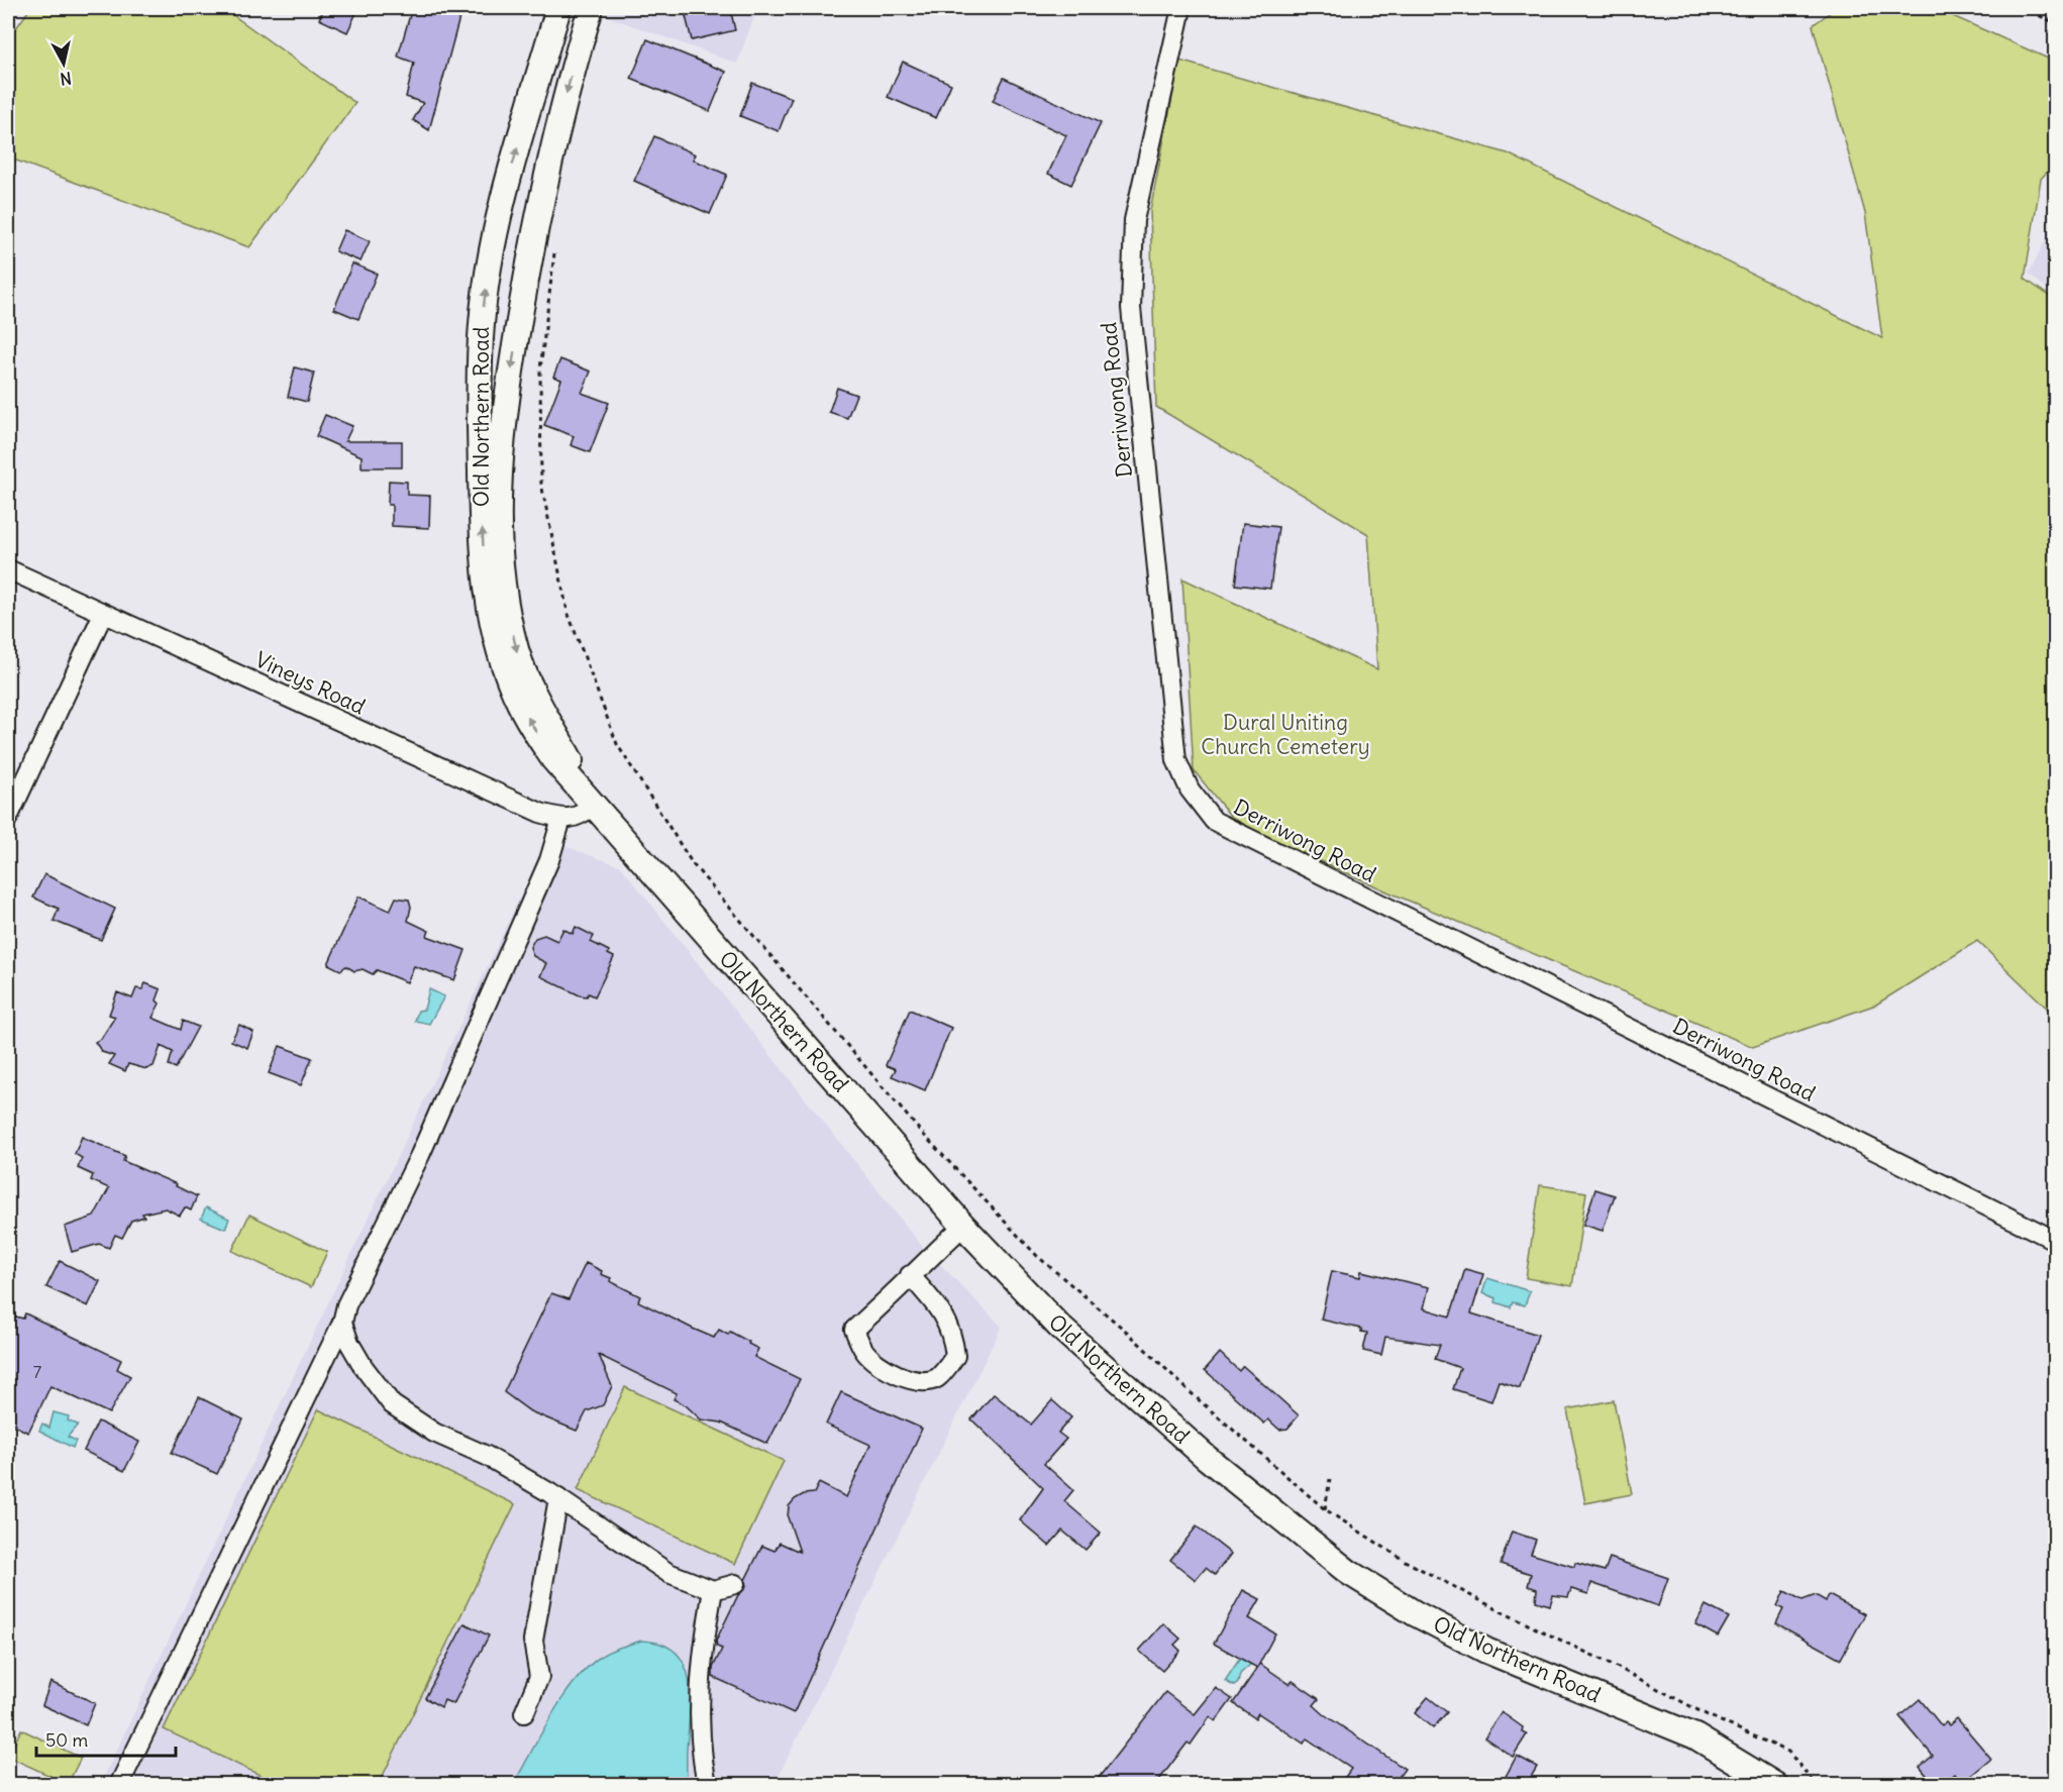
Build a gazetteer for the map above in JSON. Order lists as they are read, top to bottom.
{
  "streets": {
    "main road": ["Old Northern Road"],
    "street": ["Derriwong Road", "Vineys Road"]
  },
  "parks": ["Dural Uniting Church Cemetery"],
  "house_numbers": ["7"],
  "scale_bar": "50 m",
  "north": "bottom"
}
